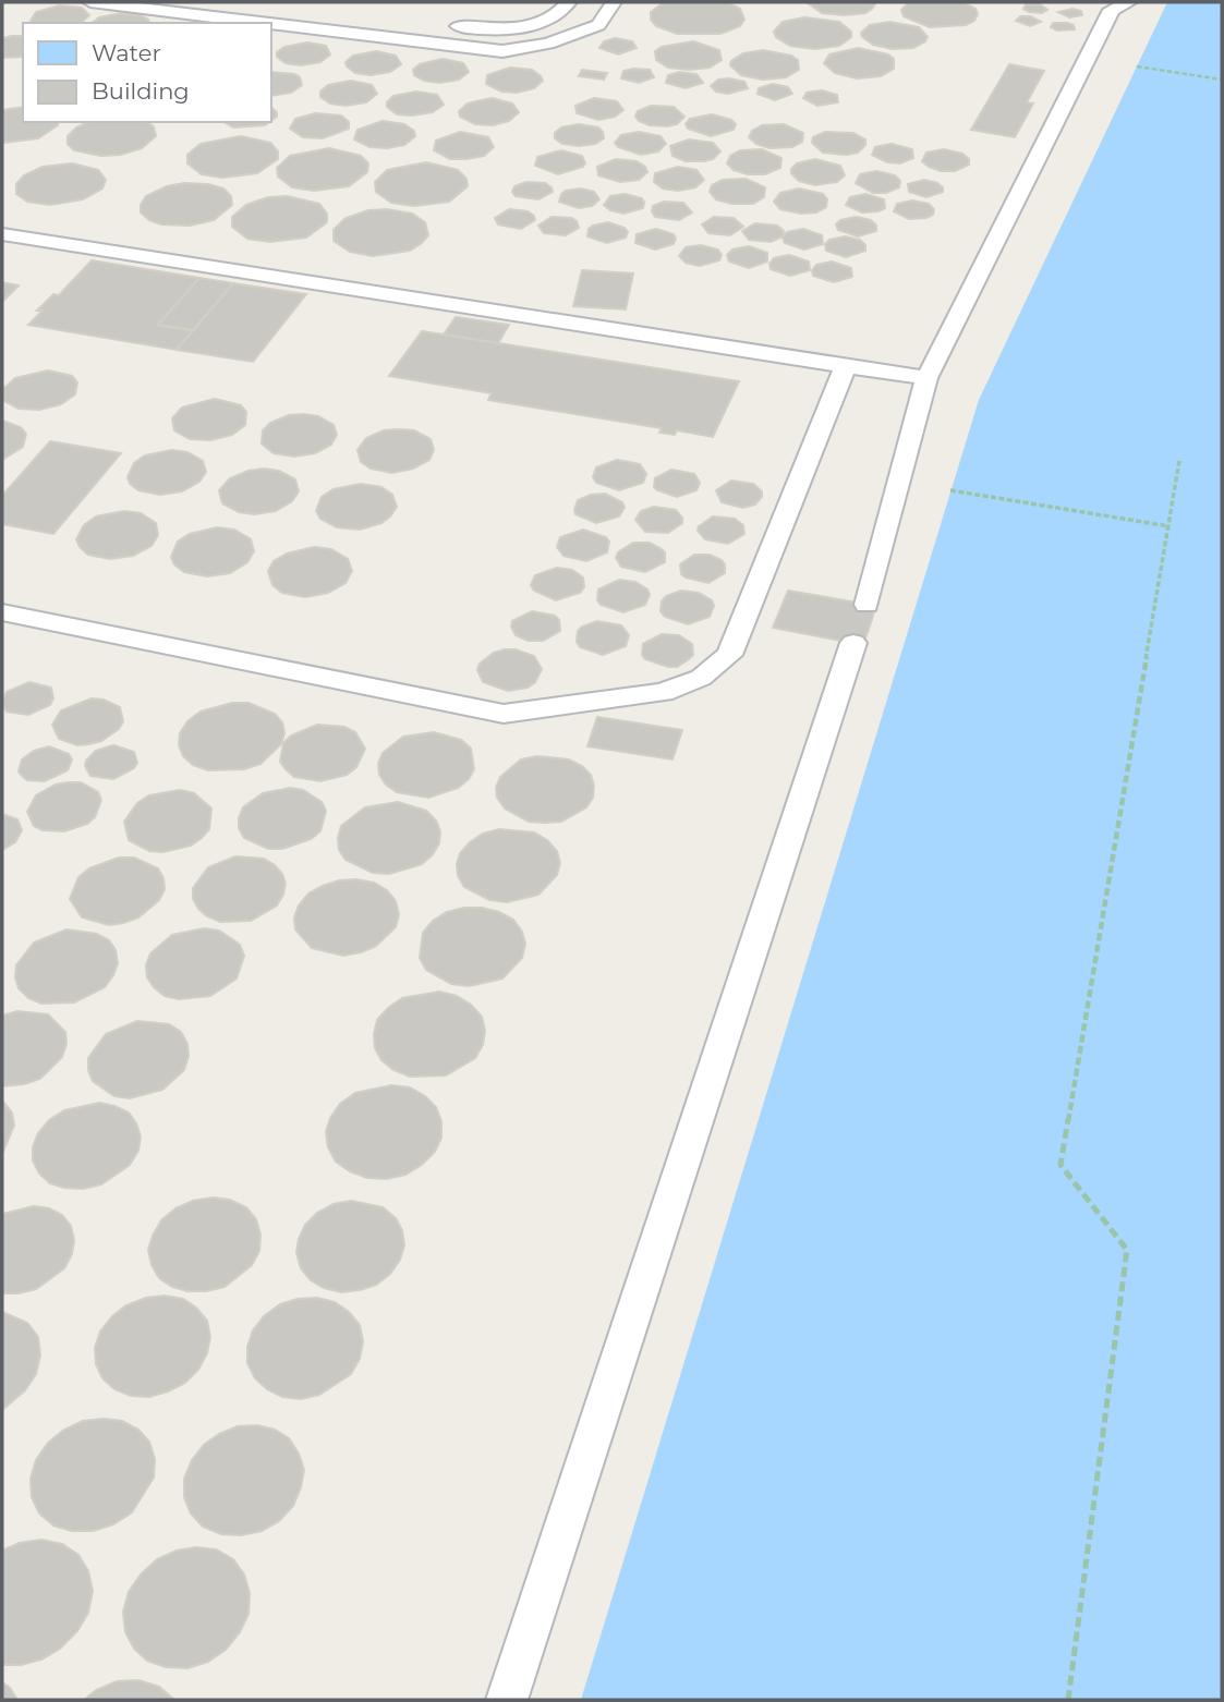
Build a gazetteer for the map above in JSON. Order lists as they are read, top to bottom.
{
  "legend": ["Water", "Building"]
}
